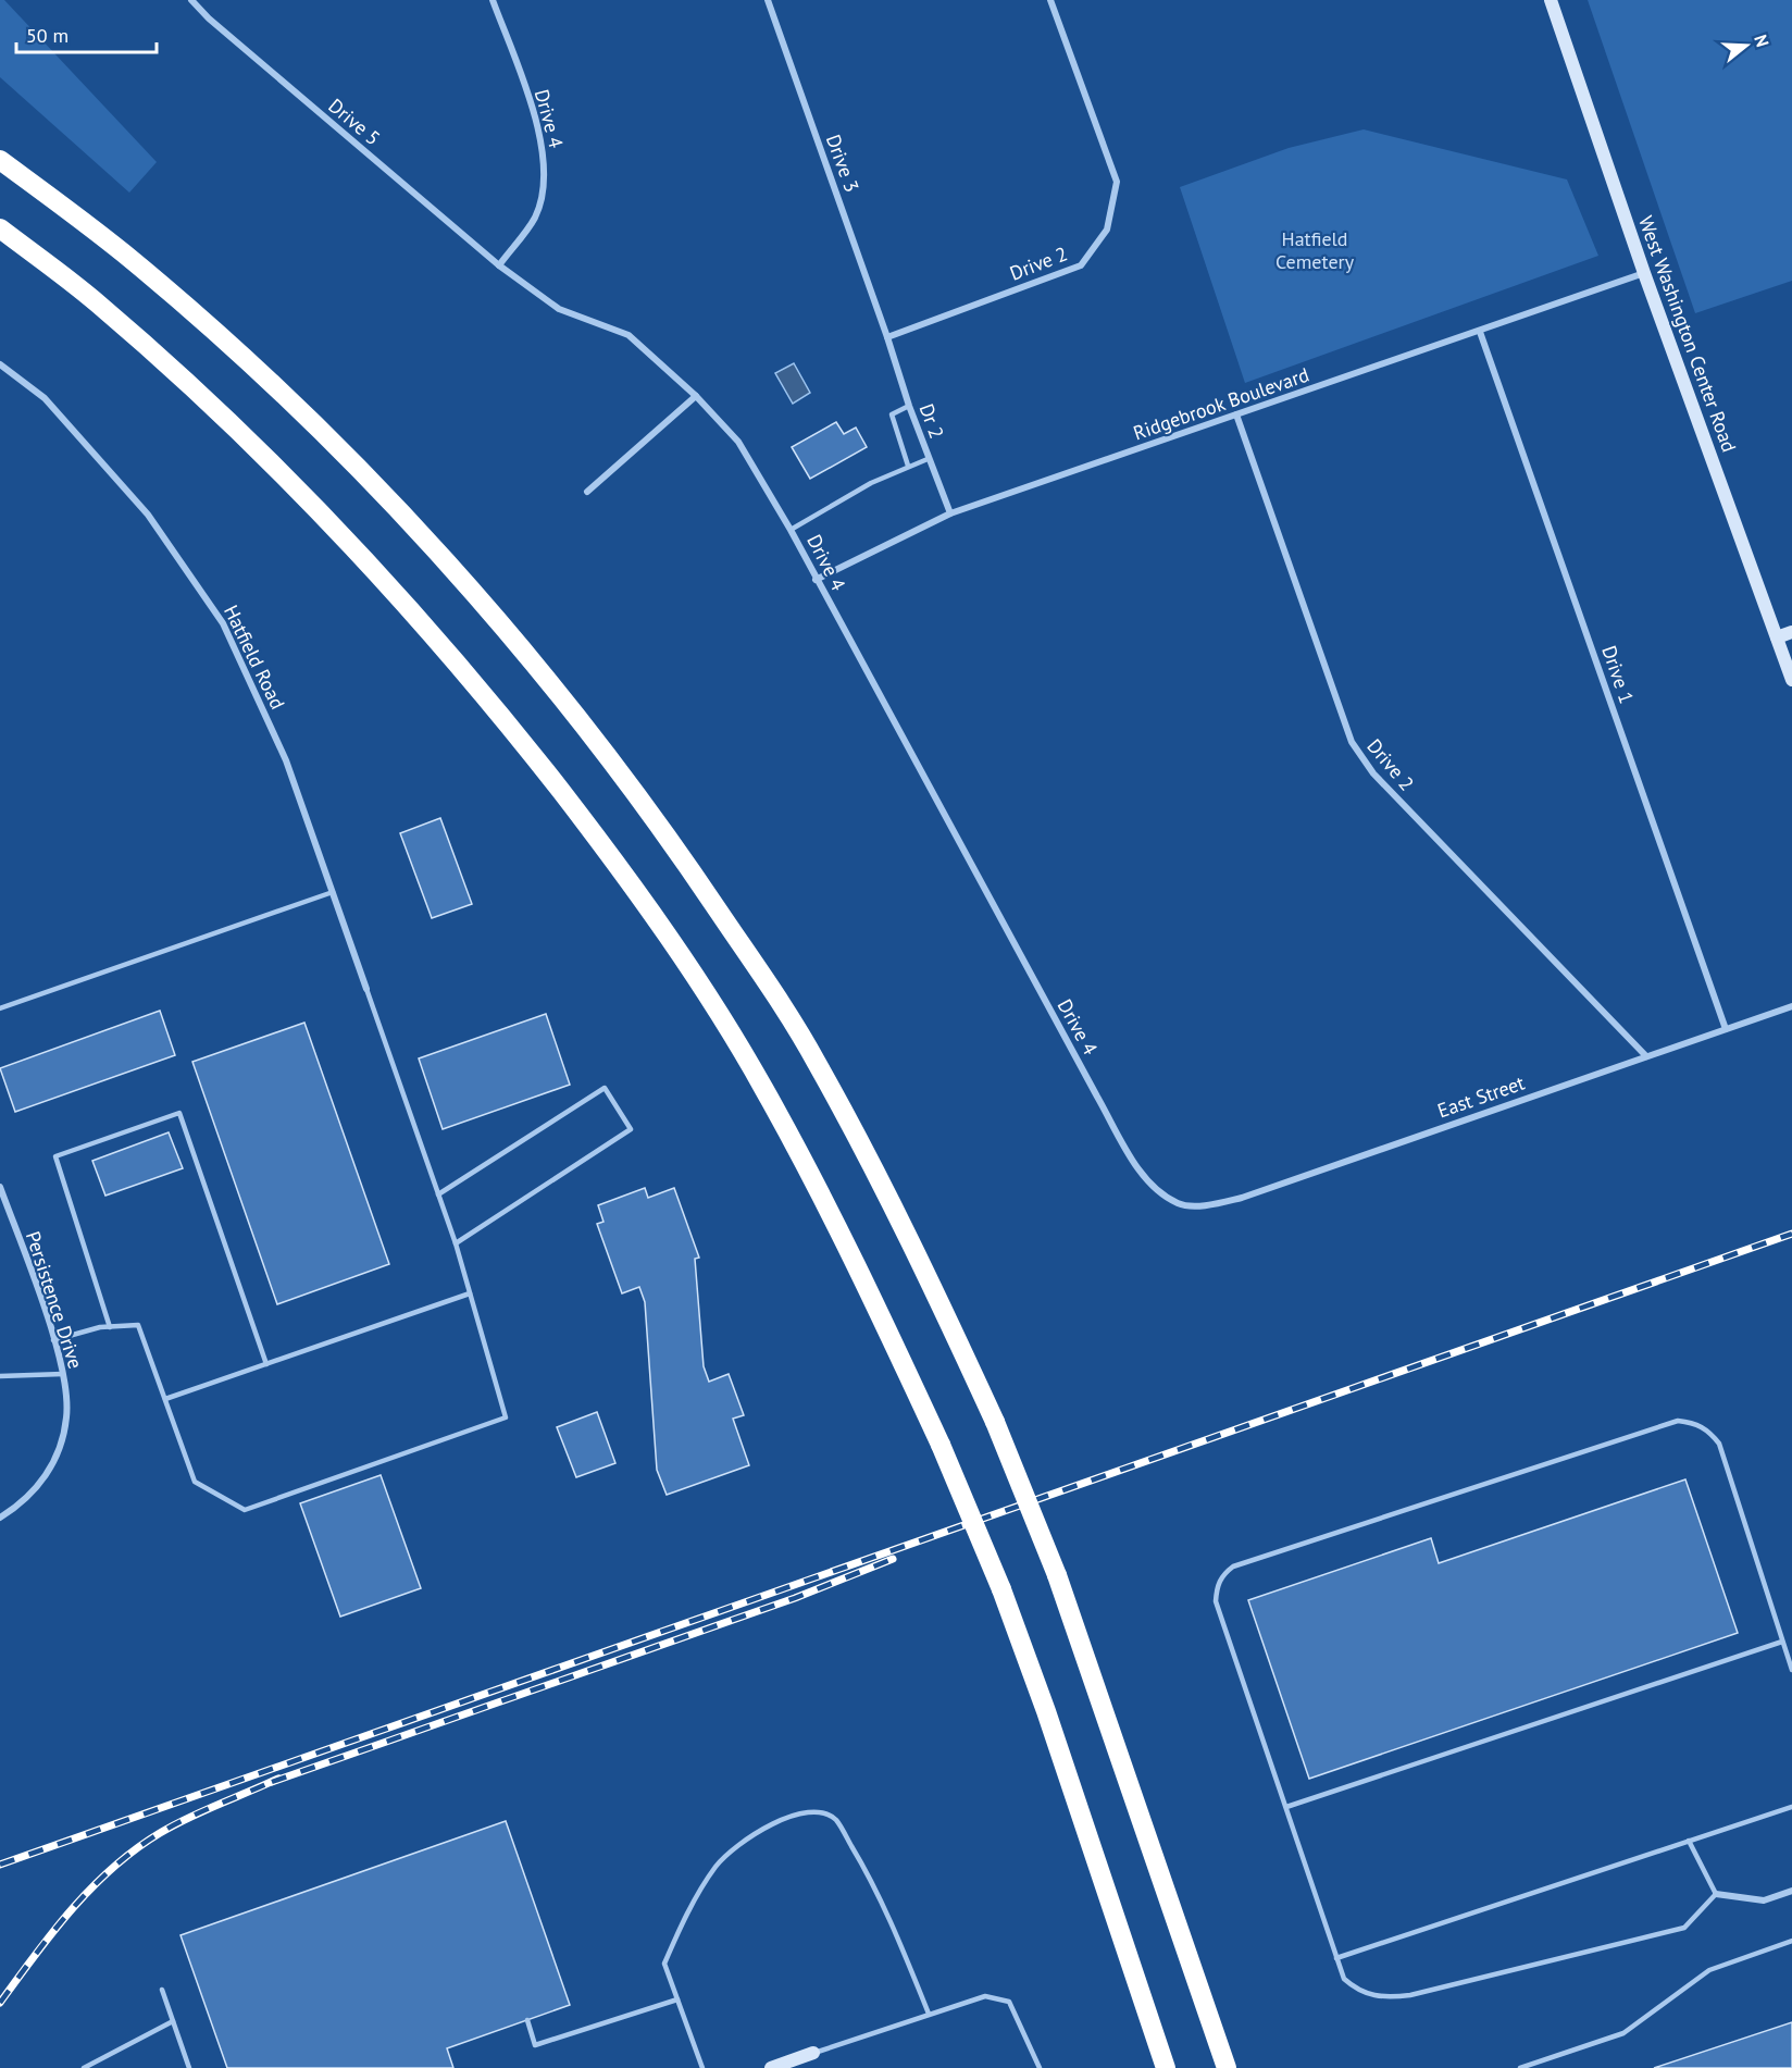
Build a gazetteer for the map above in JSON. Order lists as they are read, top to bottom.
{
  "streets": {
    "main road": ["West Washington Center Road"],
    "street": [
      "Drive 4",
      "Drive 5",
      "Drive 3",
      "Drive 2",
      "Ridgebrook Boulevard",
      "Dr 2",
      "Hatfield Road",
      "Drive 1",
      "East Street",
      "Persistence Drive"
    ]
  },
  "crossings": [
    ["Drive 4", "Drive 5"],
    ["Drive 4", "Ridgebrook Boulevard"],
    ["Drive 4", "East Street"],
    ["Drive 3", "Drive 2"],
    ["Drive 3", "Dr 2"],
    ["Drive 2", "Ridgebrook Boulevard"],
    ["Drive 2", "Dr 2"],
    ["Drive 2", "East Street"],
    ["West Washington Center Road", "Ridgebrook Boulevard"],
    ["Ridgebrook Boulevard", "Dr 2"],
    ["Ridgebrook Boulevard", "Drive 1"],
    ["Drive 1", "East Street"]
  ],
  "parks": ["Hatfield Cemetery"],
  "scale_bar": "50 m",
  "north": "right"
}
